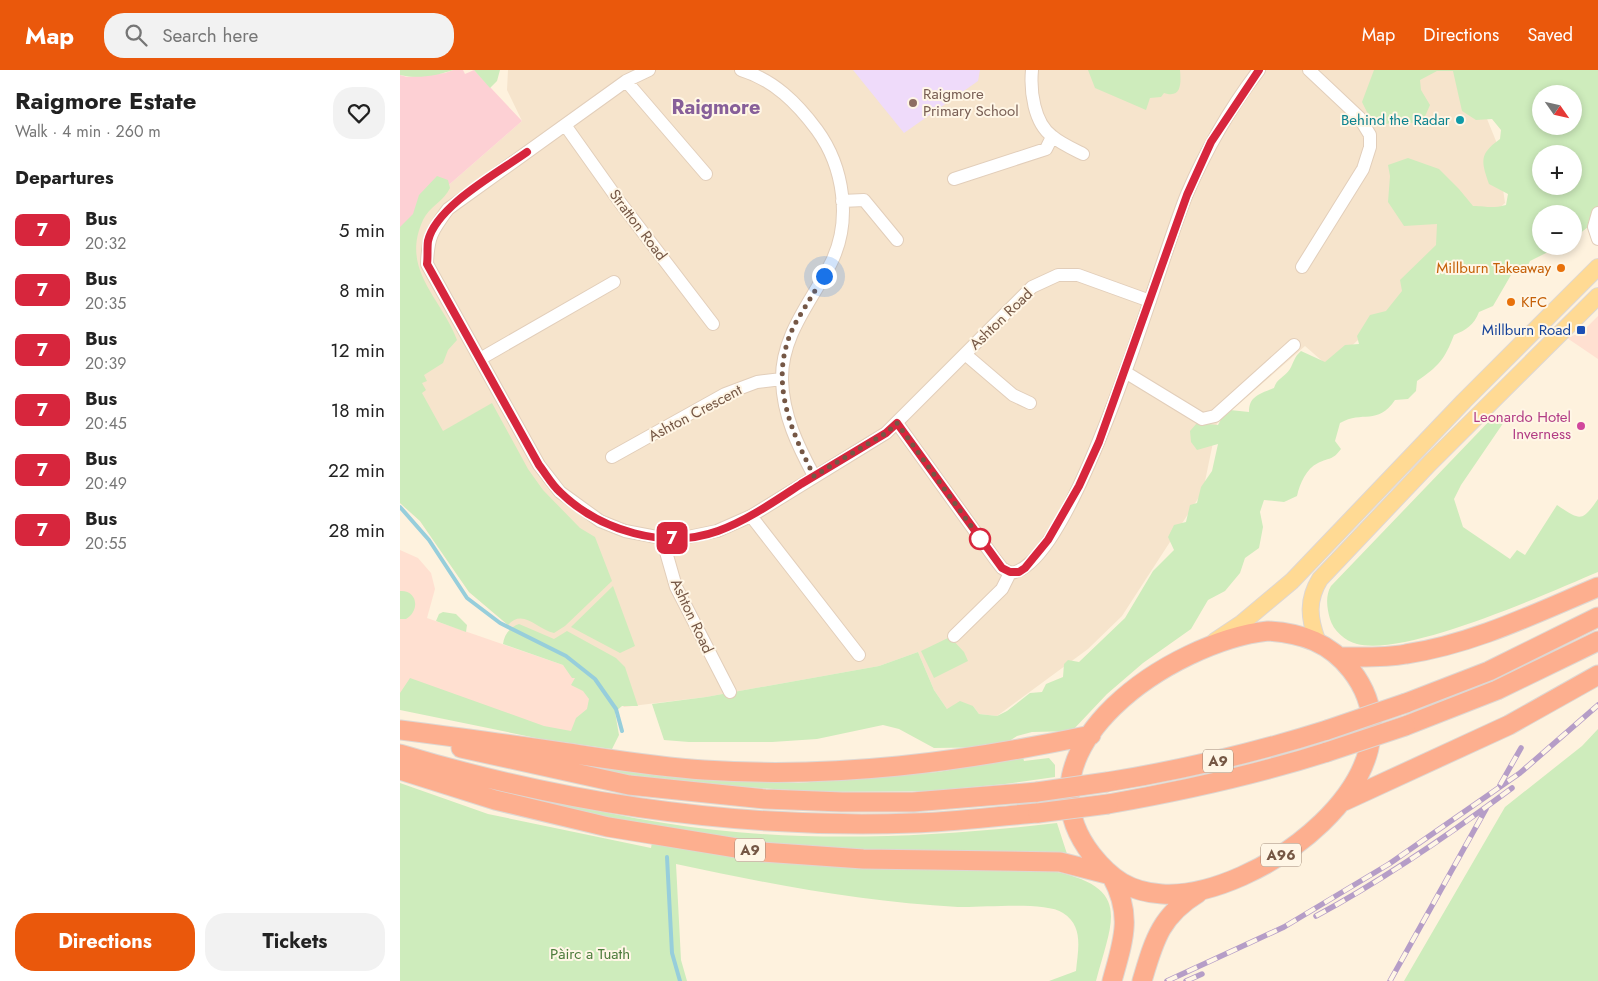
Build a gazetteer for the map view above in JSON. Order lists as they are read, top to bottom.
{
  "streets": {
    "highway": ["A9", "A96"],
    "street": ["Stratton Road", "Ashton Road", "Ashton Crescent"]
  },
  "crossings": [
    ["Stratton Road", "Ashton Road"],
    ["A9", "A96"]
  ],
  "districts": ["Raigmore"],
  "parks": ["Pàirc a Tuath"],
  "places": {
    "other": [
      "Raigmore Primary School",
      "Behind the Radar",
      "Millburn Takeaway",
      "KFC",
      "Leonardo Hotel Inverness"
    ],
    "transit": ["Millburn Road"]
  },
  "lines": ["bus line 7"],
  "north": "bottom right",
  "page": {
    "header": "Map",
    "search": "Search here",
    "nav": ["Map", "Directions", "Saved"],
    "heading": [
      ["Raigmore Estate", "Walk · 4 min · 260 m"],
      "Departures"
    ],
    "on_map": "7",
    "map_buttons": ["+", "−"],
    "list": [
      {
        "mark": "7",
        "name": "Bus",
        "note": "20:32",
        "value": "5 min"
      },
      {
        "mark": "7",
        "name": "Bus",
        "note": "20:35",
        "value": "8 min"
      },
      {
        "mark": "7",
        "name": "Bus",
        "note": "20:39",
        "value": "12 min"
      },
      {
        "mark": "7",
        "name": "Bus",
        "note": "20:45",
        "value": "18 min"
      },
      {
        "mark": "7",
        "name": "Bus",
        "note": "20:49",
        "value": "22 min"
      },
      {
        "mark": "7",
        "name": "Bus",
        "note": "20:55",
        "value": "28 min"
      }
    ],
    "buttons": ["Directions", "Tickets"]
  }
}
